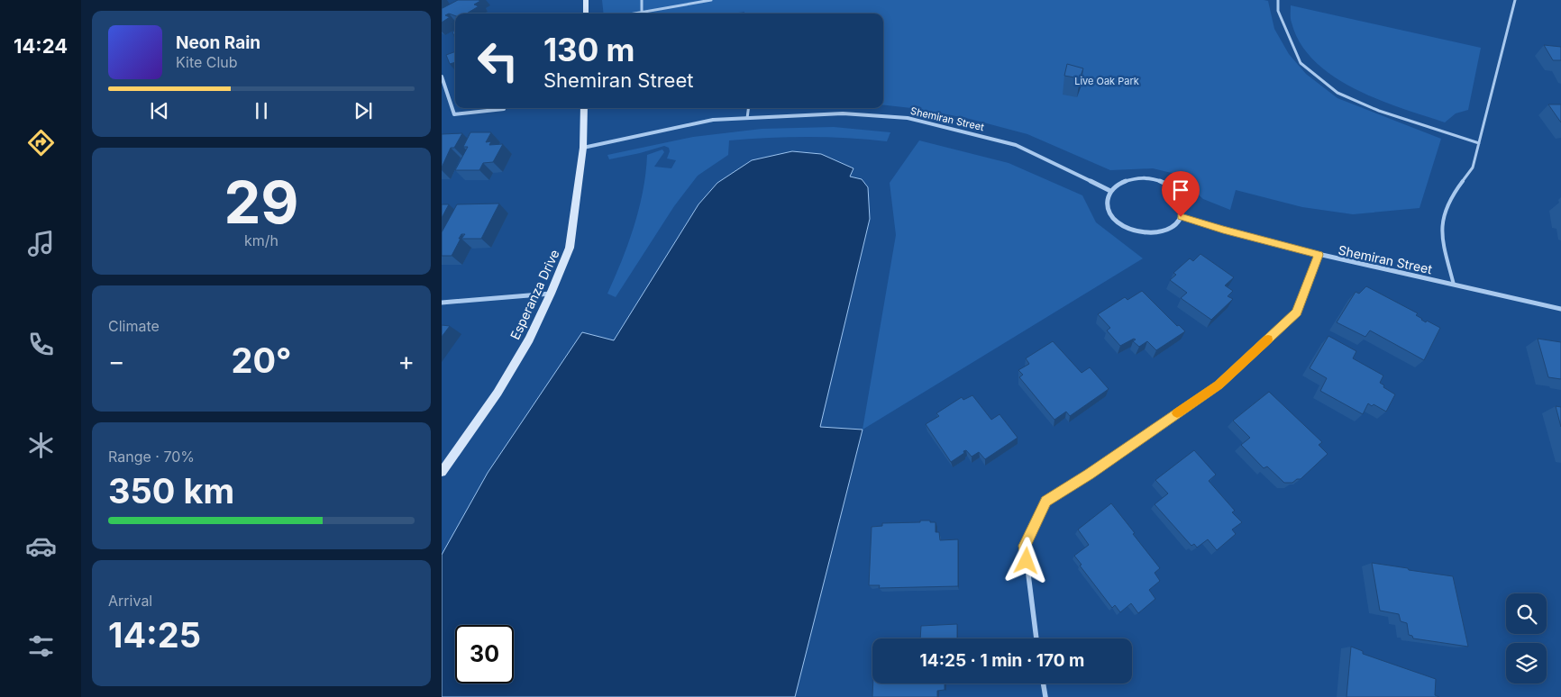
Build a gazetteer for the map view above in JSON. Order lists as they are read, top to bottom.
{
  "streets": {
    "main road": ["Esperanza Drive"],
    "street": ["Shemiran Street"]
  },
  "crossings": [
    ["Shemiran Street", "Esperanza Drive"]
  ],
  "parks": ["Live Oak Park"],
  "page": {
    "tabs": "14:24",
    "turn": ["130 m", "Shemiran Street"],
    "song": ["Neon Rain", "Kite Club"],
    "tile": [
      ["29", "km/h"],
      "Climate",
      ["Range · 70%", "350 km"],
      ["Arrival", "14:25"]
    ],
    "heat": ["−", "20°", "+"],
    "limit": "30",
    "trip": "14:25 · 1 min · 170 m"
  }
}
